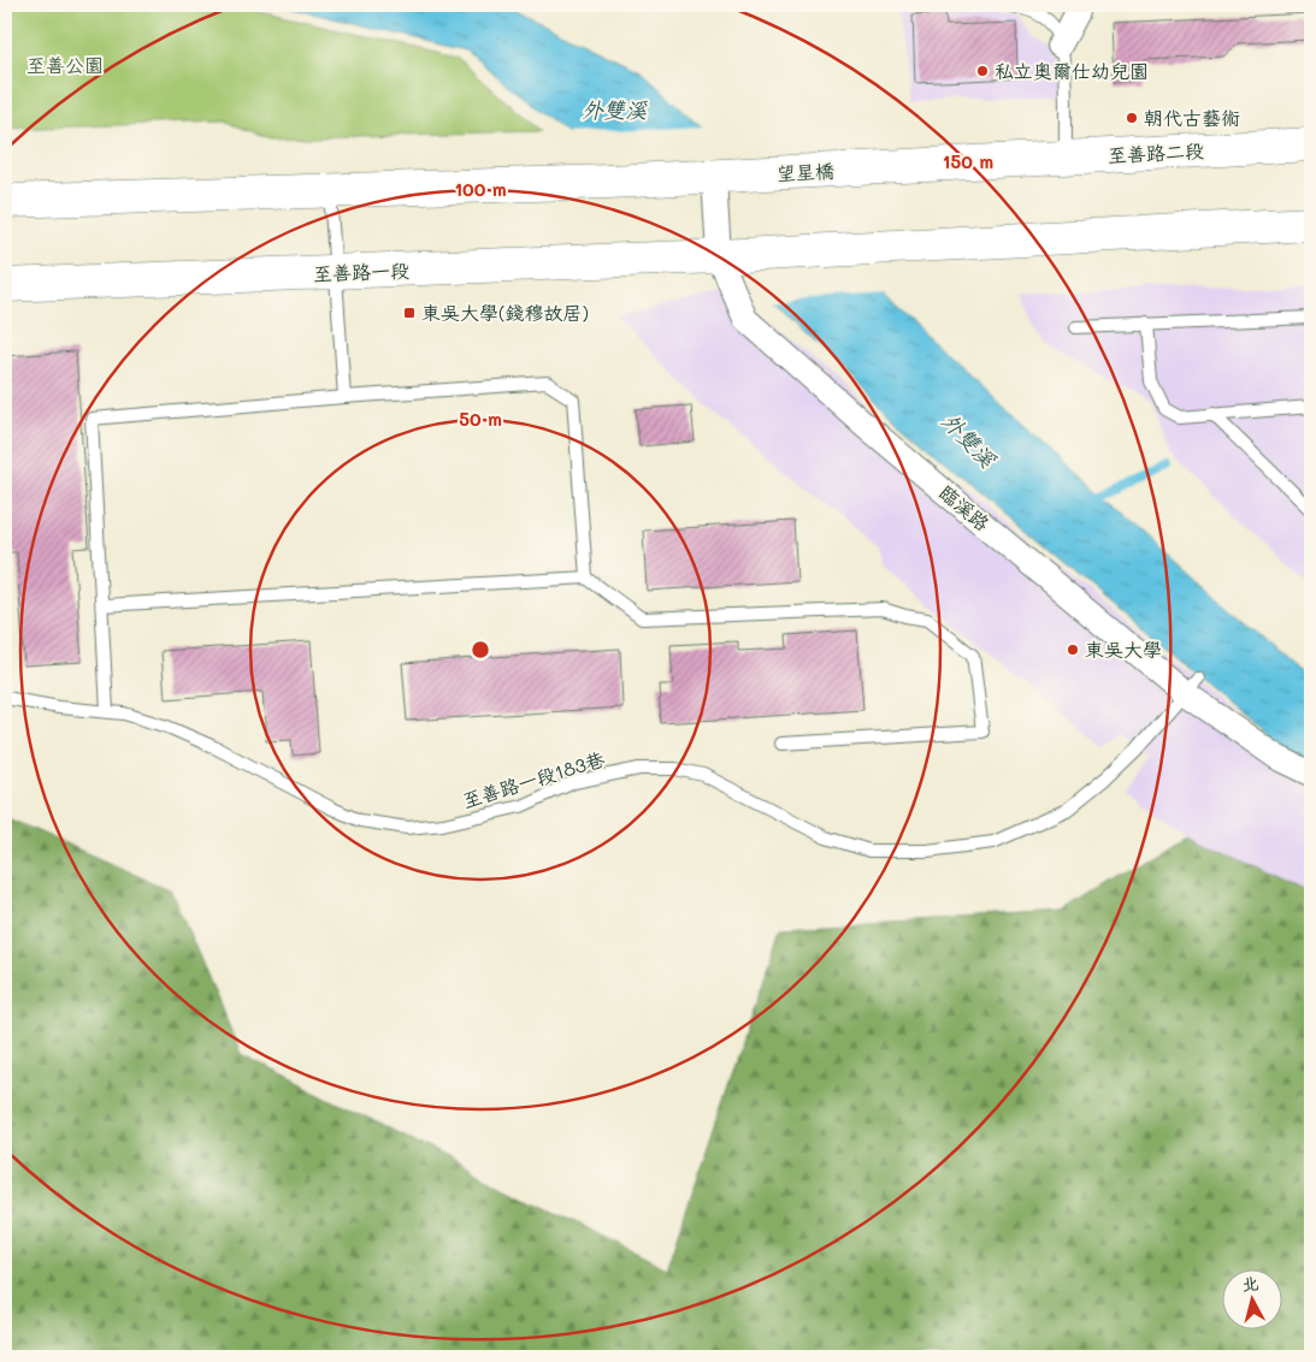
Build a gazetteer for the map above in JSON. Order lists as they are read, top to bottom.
{
  "streets": {
    "main road": ["至善路二段", "望星橋", "至善路一段"],
    "street": ["臨溪路"],
    "lane": ["至善路一段183巷"]
  },
  "crossings": [
    ["至善路二段", "望星橋"],
    ["望星橋", "臨溪路"],
    ["至善路一段", "臨溪路"],
    ["臨溪路", "至善路一段183巷"]
  ],
  "water": ["外雙溪"],
  "parks": ["至善公園"],
  "places": {
    "other": ["私立奧爾仕幼兒園", "朝代古藝術", "東吳大學"],
    "transit": ["東吳大學(錢穆故居)"]
  },
  "north": "top",
  "rings": ["150 m", "100 m", "50 m"]
}
